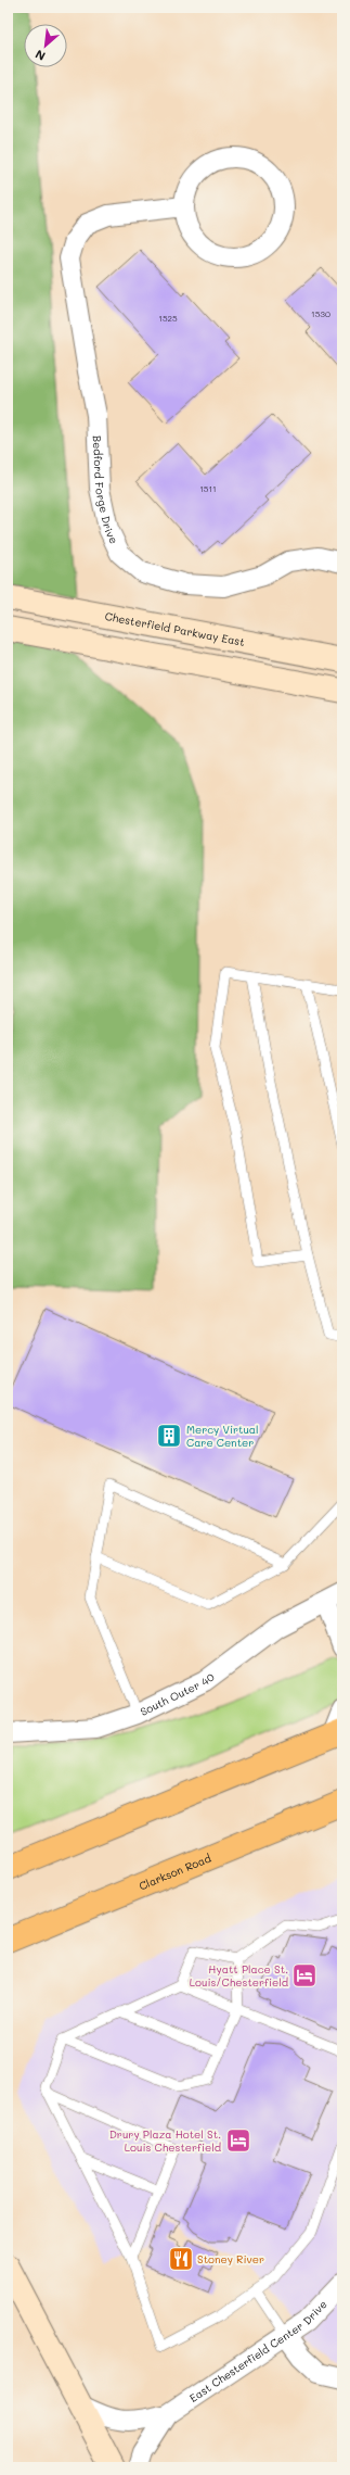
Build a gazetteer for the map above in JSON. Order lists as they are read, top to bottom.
{
  "streets": {
    "main road": ["Clarkson Road"],
    "street": [
      "Bedford Forge Drive",
      "Chesterfield Parkway East",
      "South Outer 40",
      "East Chesterfield Center Drive"
    ]
  },
  "places": {
    "building": ["Mercy Virtual Care Center"],
    "hotel": ["Hyatt Place St. Louis/Chesterfield", "Drury Plaza Hotel St. Louis Chesterfield"],
    "restaurant": ["Stoney River"]
  },
  "house_numbers": ["1530", "1525", "1511"],
  "north": "bottom left"
}
